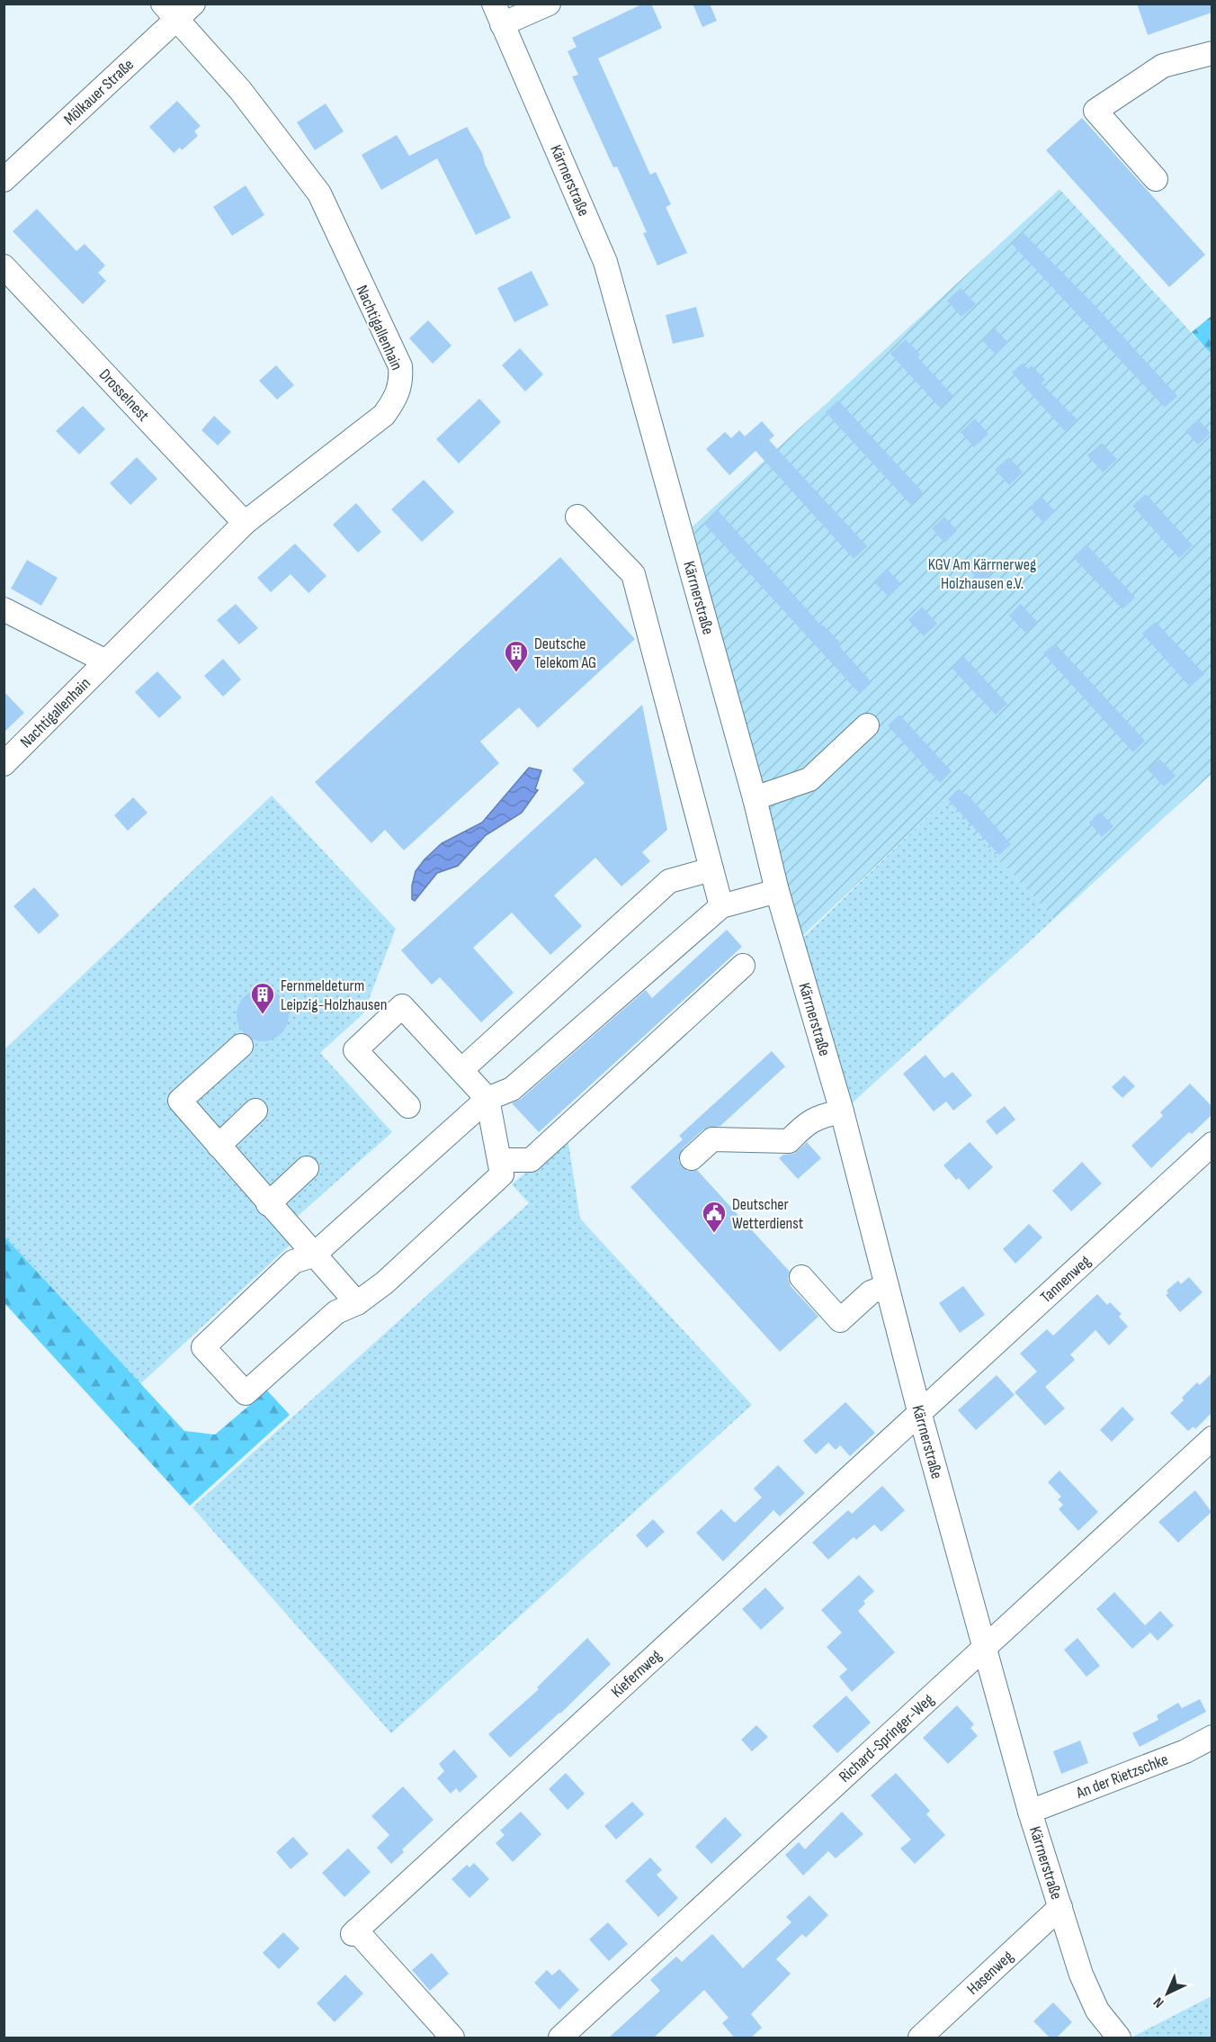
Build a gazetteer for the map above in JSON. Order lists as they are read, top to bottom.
{
  "streets": {
    "street": [
      "Mölkauer Straße",
      "Kärrnerstraße",
      "Nachtigallenhain",
      "Drosselnest",
      "Tannenweg",
      "Kiefernweg",
      "Richard-Springer-Weg",
      "An der Rietzschke",
      "Hasenweg"
    ]
  },
  "crossings": [
    ["Mölkauer Straße", "Nachtigallenhain"],
    ["Kärrnerstraße", "Tannenweg"],
    ["Kärrnerstraße", "Kiefernweg"],
    ["Kärrnerstraße", "Richard-Springer-Weg"],
    ["Kärrnerstraße", "An der Rietzschke"],
    ["Kärrnerstraße", "Hasenweg"],
    ["Nachtigallenhain", "Drosselnest"],
    ["Tannenweg", "Kiefernweg"]
  ],
  "parks": ["KGV Am Kärrnerweg Holzhausen e.V."],
  "places": {
    "building": ["Deutsche Telekom AG", "Fernmeldeturm Leipzig-Holzhausen"],
    "public building": ["Deutscher Wetterdienst"]
  },
  "north": "bottom left"
}
